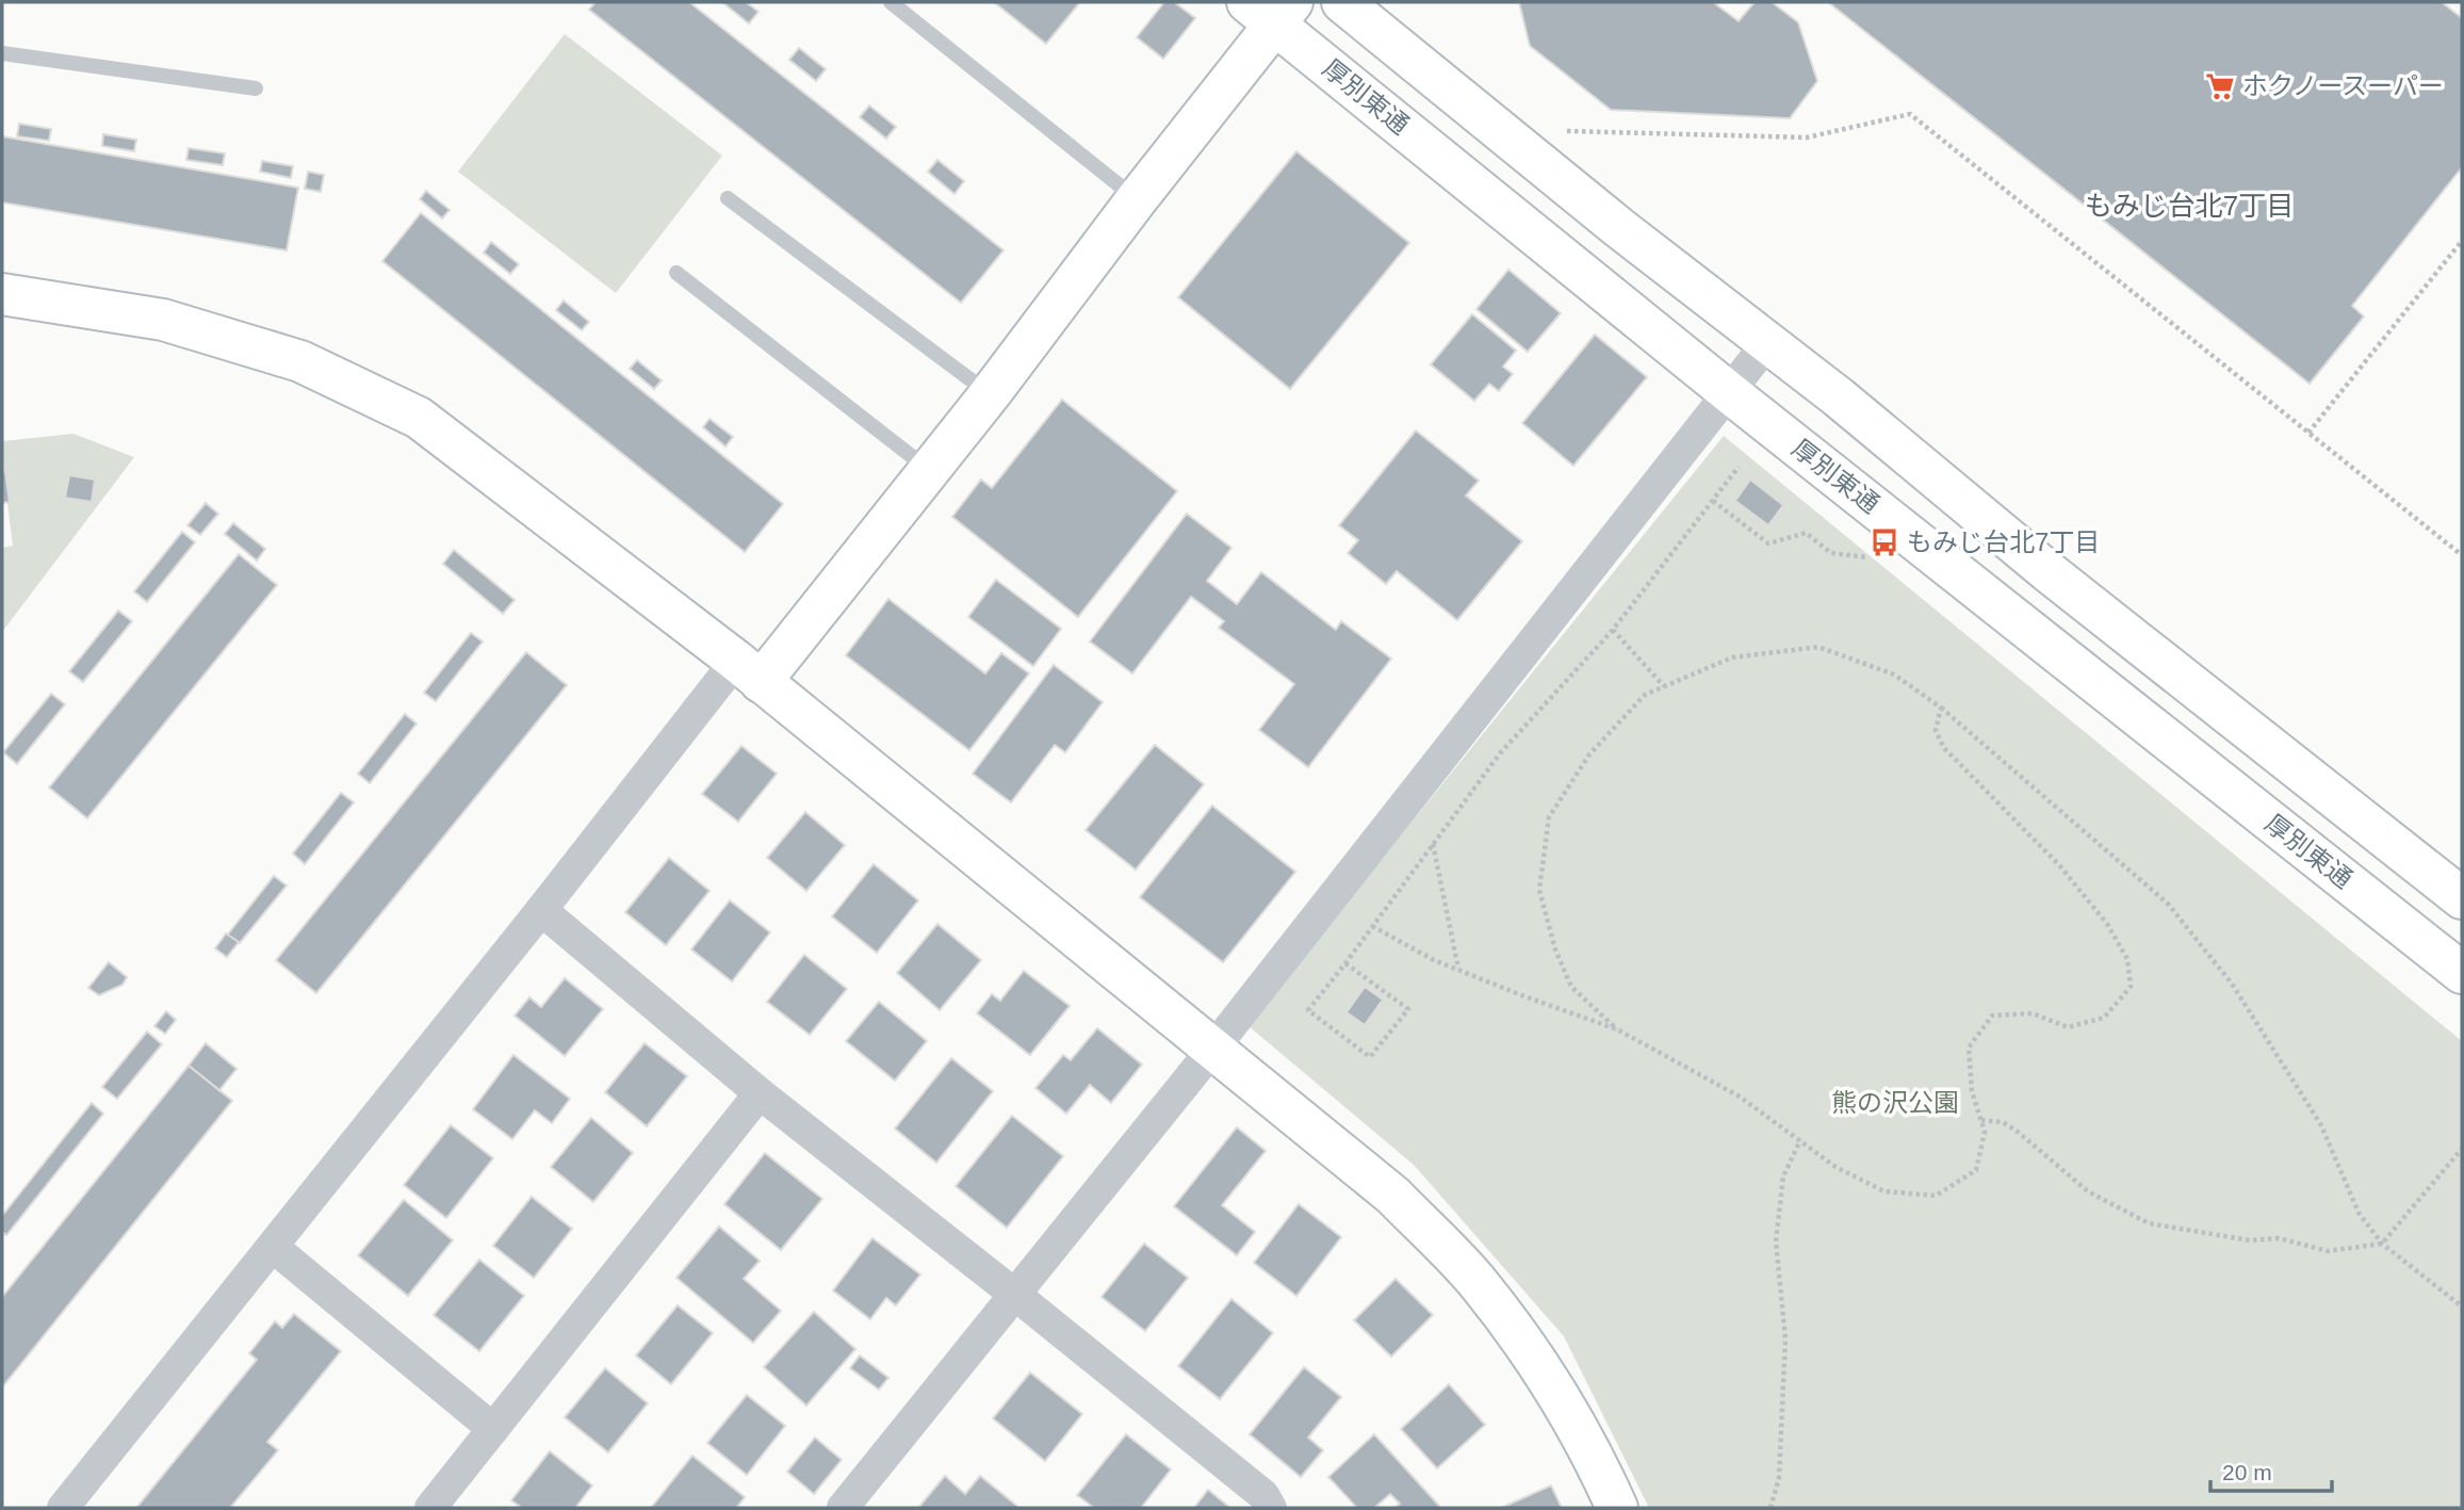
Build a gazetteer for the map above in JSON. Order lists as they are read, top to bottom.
{
  "streets": {
    "street": ["厚別東通"]
  },
  "districts": ["もみじ台北7丁目"],
  "parks": ["熊の沢公園"],
  "places": {
    "supermarket": ["ホクノースーパー"],
    "bus stop": ["もみじ台北7丁目"]
  },
  "scale_bar": "20 m"
}
